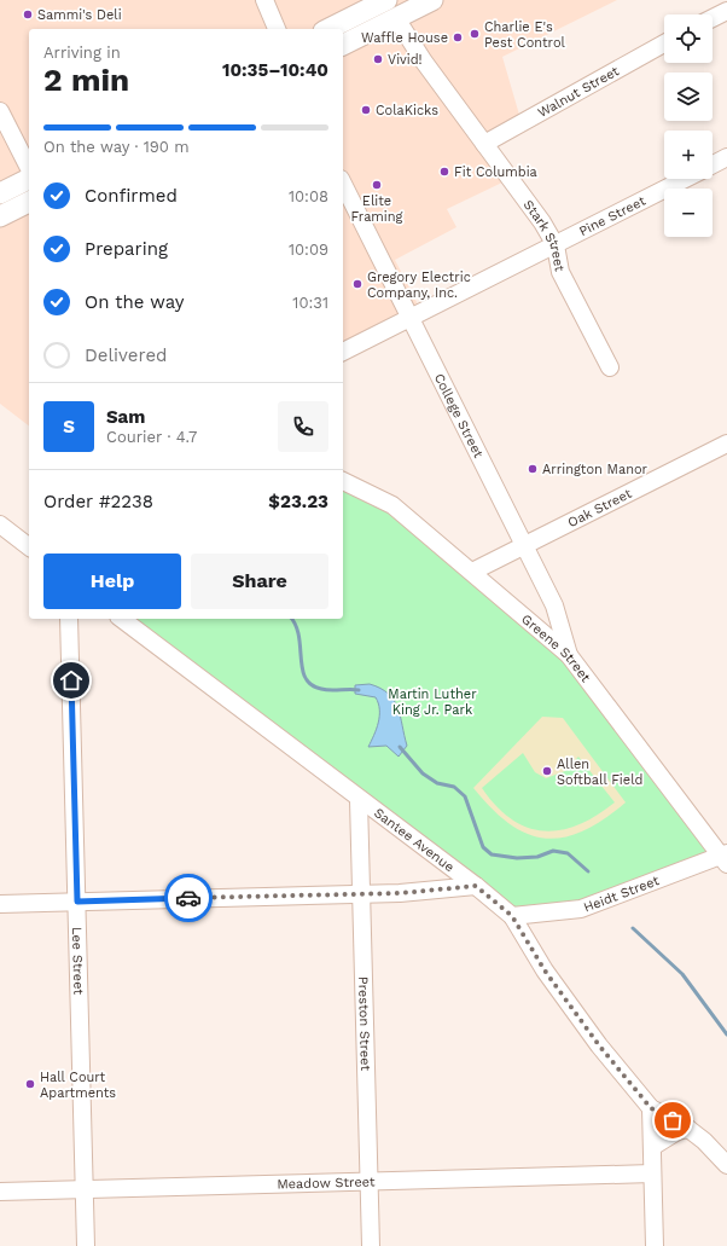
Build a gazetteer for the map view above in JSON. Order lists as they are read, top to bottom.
{
  "streets": {
    "street": [
      "Walnut Street",
      "Pine Street",
      "Stark Street",
      "College Street",
      "Oak Street",
      "Greene Street",
      "Santee Avenue",
      "Heidt Street",
      "Lee Street",
      "Preston Street",
      "Meadow Street"
    ]
  },
  "crossings": [
    ["Walnut Street", "Stark Street"],
    ["Pine Street", "Stark Street"],
    ["Pine Street", "College Street"],
    ["College Street", "Oak Street"],
    ["College Street", "Greene Street"],
    ["Oak Street", "Greene Street"],
    ["Greene Street", "Heidt Street"],
    ["Santee Avenue", "Heidt Street"],
    ["Santee Avenue", "Preston Street"],
    ["Lee Street", "Meadow Street"],
    ["Preston Street", "Meadow Street"]
  ],
  "parks": ["Martin Luther King Jr. Park"],
  "places": [
    "Sammi's Deli",
    "Charlie E's Pest Control",
    "Waffle House",
    "Vivid!",
    "ColaKicks",
    "Fit Columbia",
    "Elite Framing",
    "Gregory Electric Company, Inc.",
    "Arrington Manor",
    "Allen Softball Field",
    "Hall Court Apartments"
  ],
  "page": {
    "map_buttons": ["+", "−"],
    "heading": ["2 min", "Arriving in", "10:35–10:40"],
    "panel": [
      "Sam",
      "Courier · 4.7",
      "Order #2238",
      "$23.23"
    ],
    "bar": "On the way · 190 m",
    "list": [
      ["Confirmed", "10:08"],
      ["Preparing", "10:09"],
      ["On the way", "10:31"],
      "Delivered"
    ],
    "round": "S",
    "buttons": ["Help", "Share"]
  }
}
